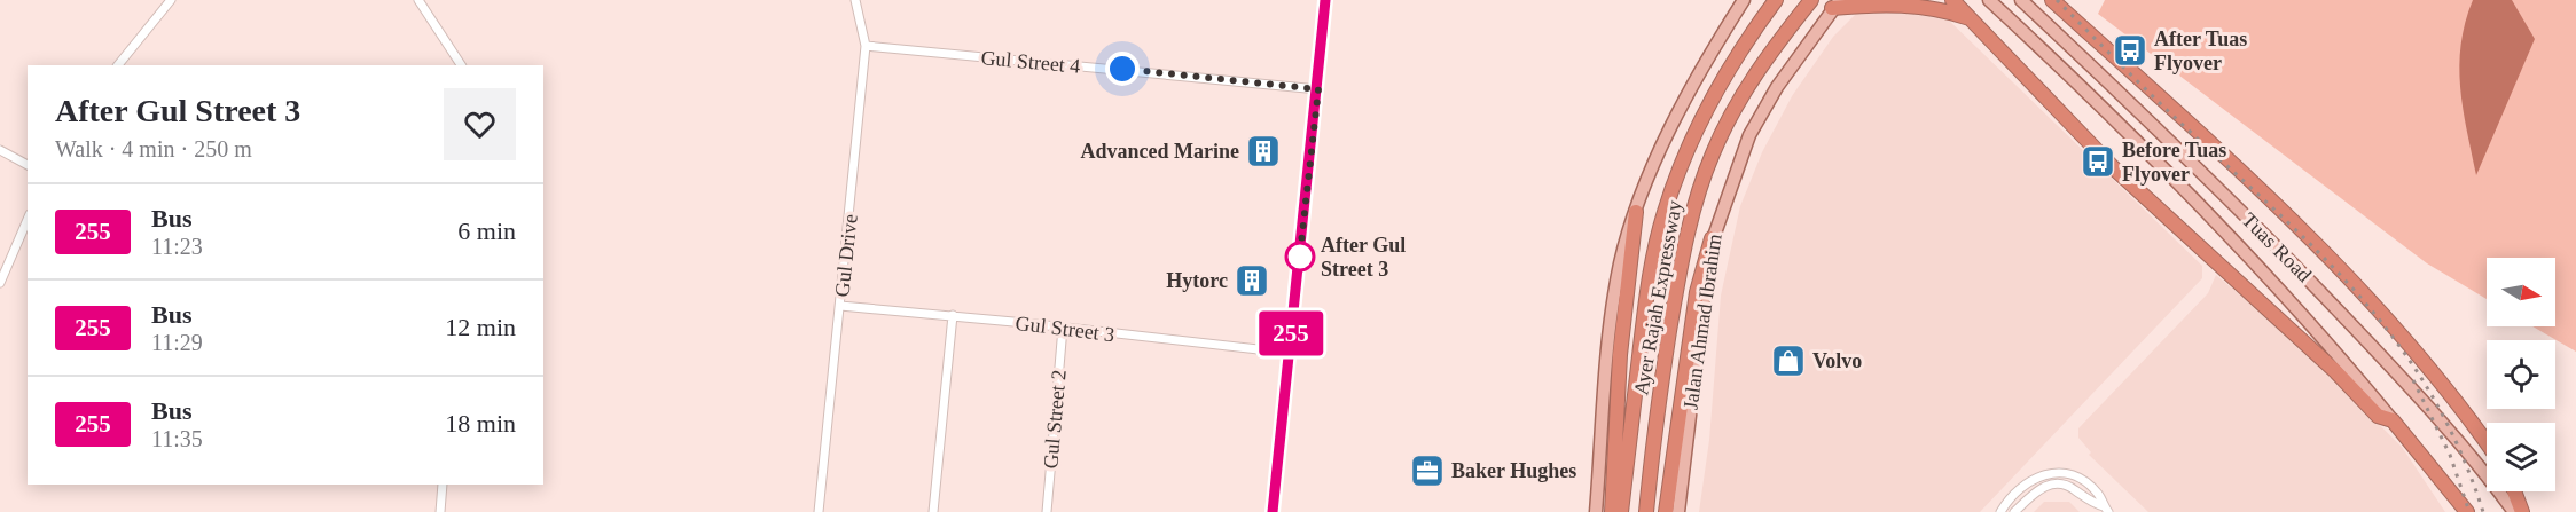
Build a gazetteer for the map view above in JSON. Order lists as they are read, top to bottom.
{
  "streets": {
    "highway": ["Ayer Rajah Expressway"],
    "main road": ["Tuas Road", "Jalan Ahmad Ibrahim"],
    "street": [
      "Gul Street 4",
      "Gul Drive",
      "Gul Street 3",
      "Gul Street 2"
    ]
  },
  "crossings": [
    ["Gul Street 4", "Gul Drive"],
    ["Gul Drive", "Gul Street 3"],
    ["Gul Street 3", "Gul Street 2"]
  ],
  "places": {
    "bus stop": ["After Tuas Flyover", "Before Tuas Flyover"],
    "building": ["Advanced Marine", "Hytorc"],
    "other": ["After Gul Street 3"],
    "shop": ["Volvo"],
    "office": ["Baker Hughes"]
  },
  "lines": ["bus line 255"],
  "north": "right",
  "page": {
    "on_map": "255",
    "heading": ["After Gul Street 3", "Walk · 4 min · 250 m"],
    "list": [
      {
        "mark": "255",
        "name": "Bus",
        "note": "11:23",
        "value": "6 min"
      },
      {
        "mark": "255",
        "name": "Bus",
        "note": "11:29",
        "value": "12 min"
      },
      {
        "mark": "255",
        "name": "Bus",
        "note": "11:35",
        "value": "18 min"
      }
    ]
  }
}
